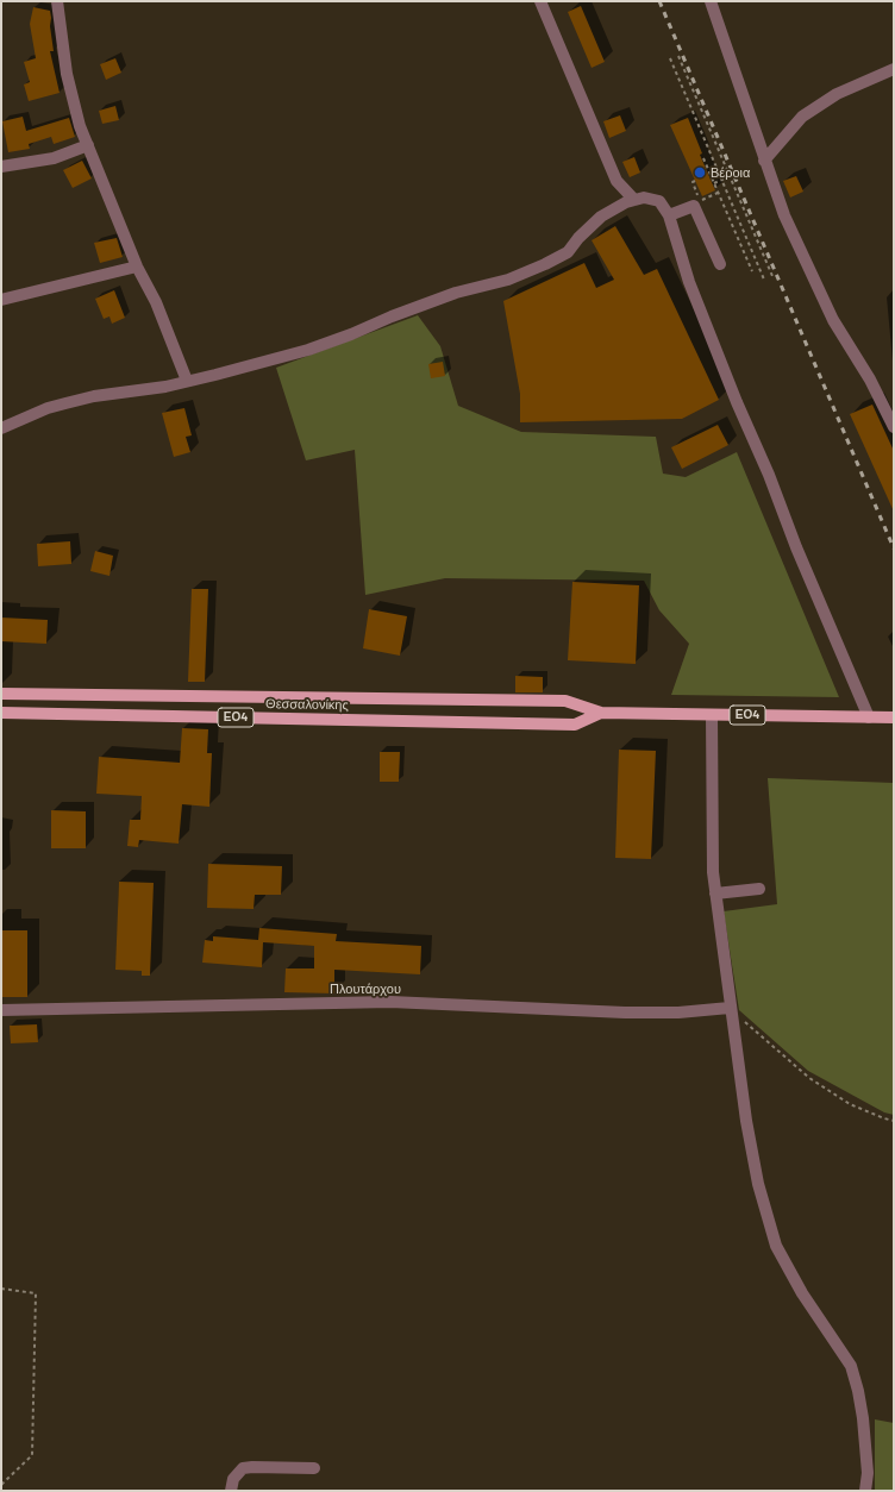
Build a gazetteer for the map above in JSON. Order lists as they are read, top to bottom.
{
  "streets": {
    "main road": ["Θεσσαλονίκης", "ΕΟ4"],
    "street": ["Πλουτάρχου"]
  },
  "crossings": [
    ["Θεσσαλονίκης", "ΕΟ4"]
  ],
  "places": ["Βέροια"]
}
